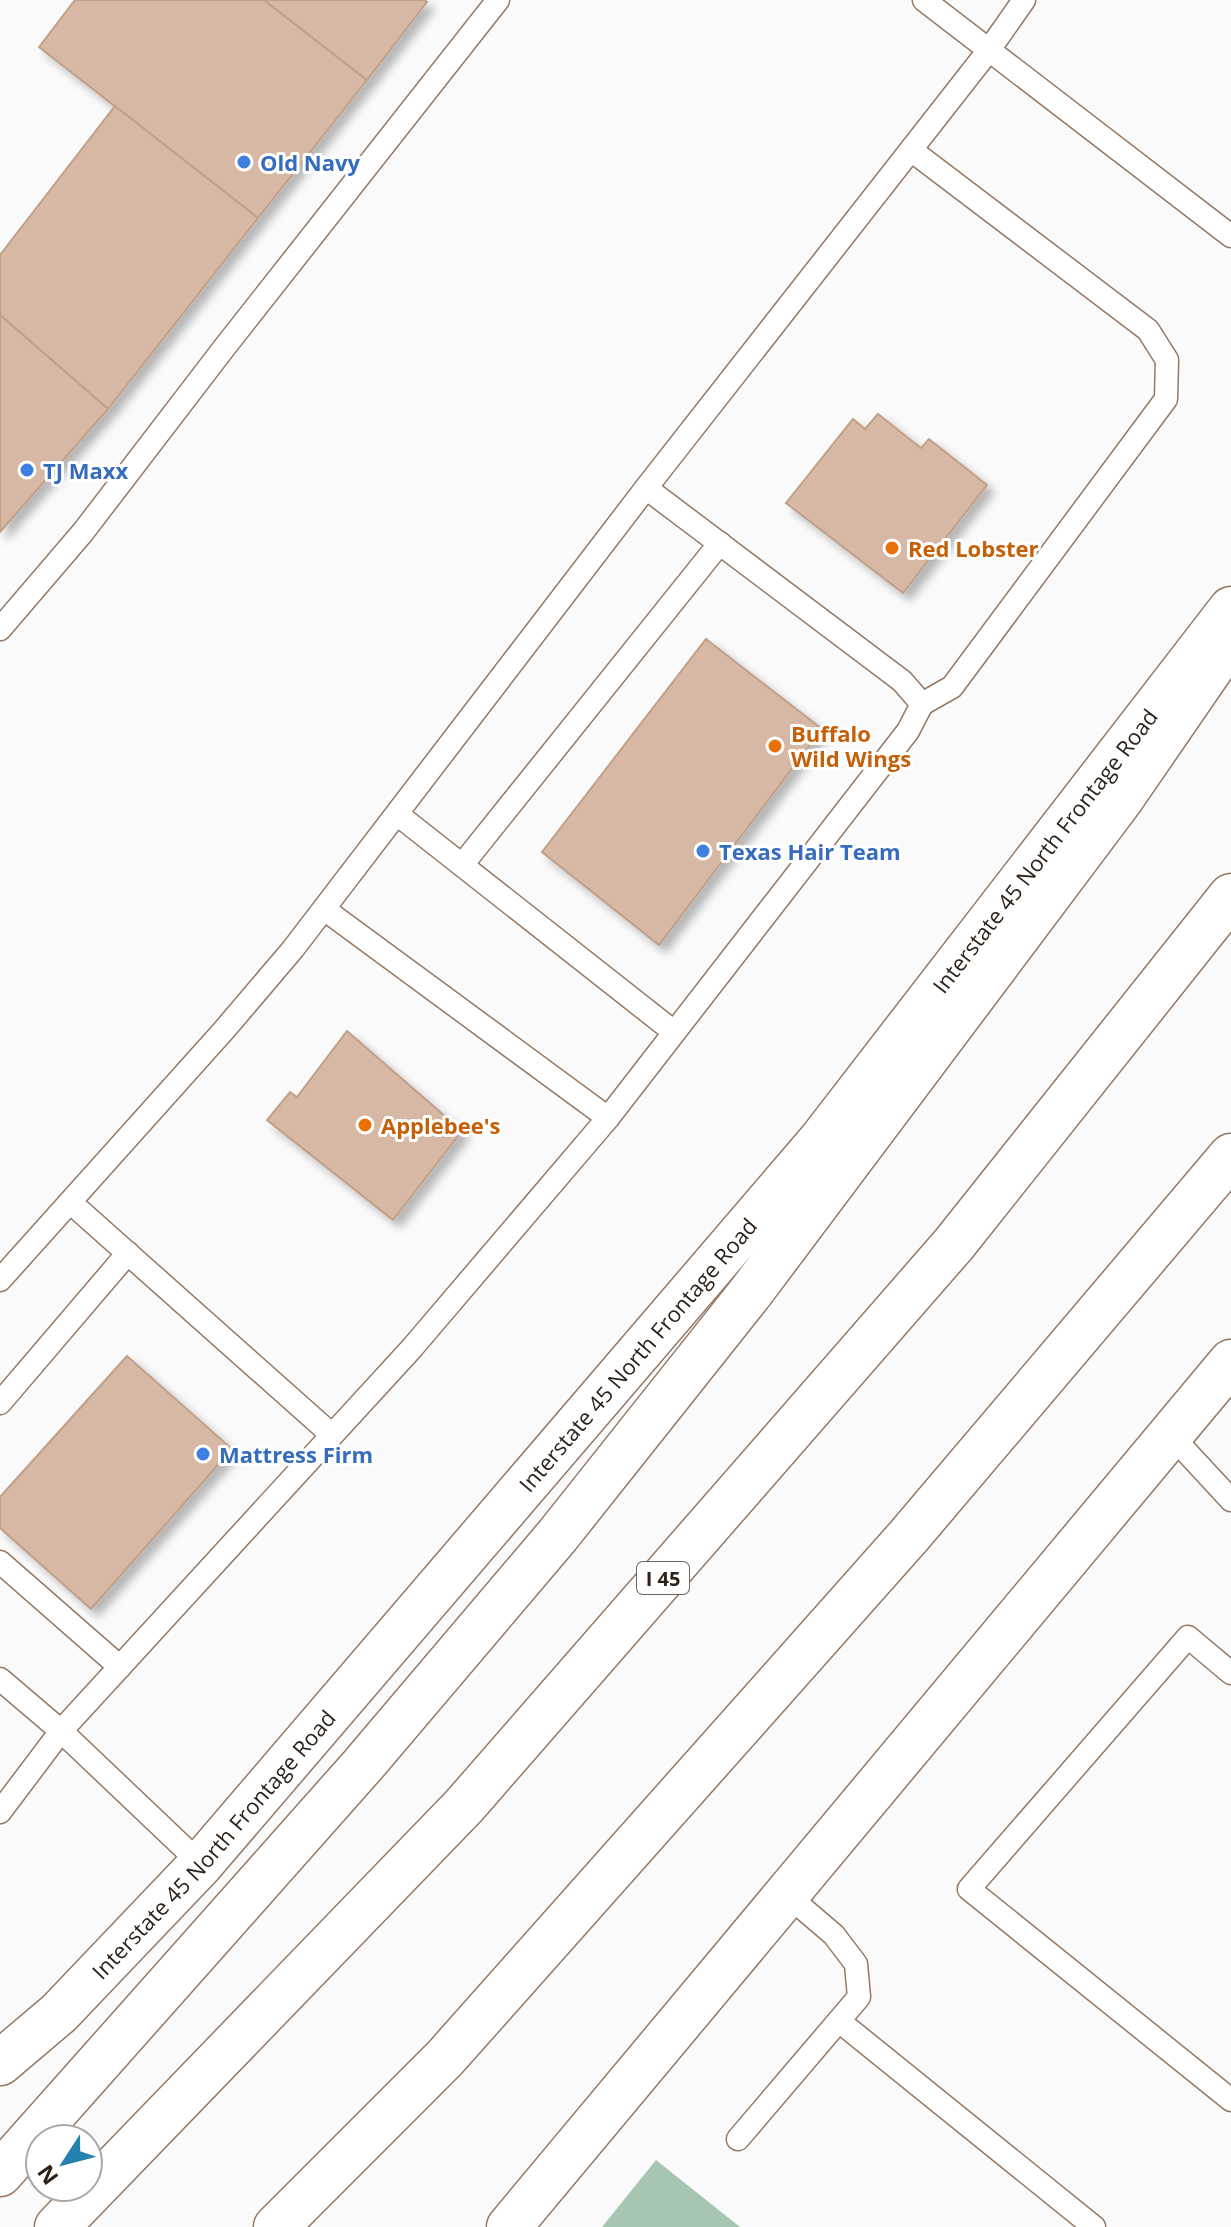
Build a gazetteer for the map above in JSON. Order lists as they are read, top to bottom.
{
  "streets": {
    "main road": ["Interstate 45 North Frontage Road", "I 45"]
  },
  "places": [
    "Old Navy",
    "TJ Maxx",
    "Red Lobster",
    "Buffalo Wild Wings",
    "Texas Hair Team",
    "Applebee's",
    "Mattress Firm"
  ],
  "north": "bottom left"
}
